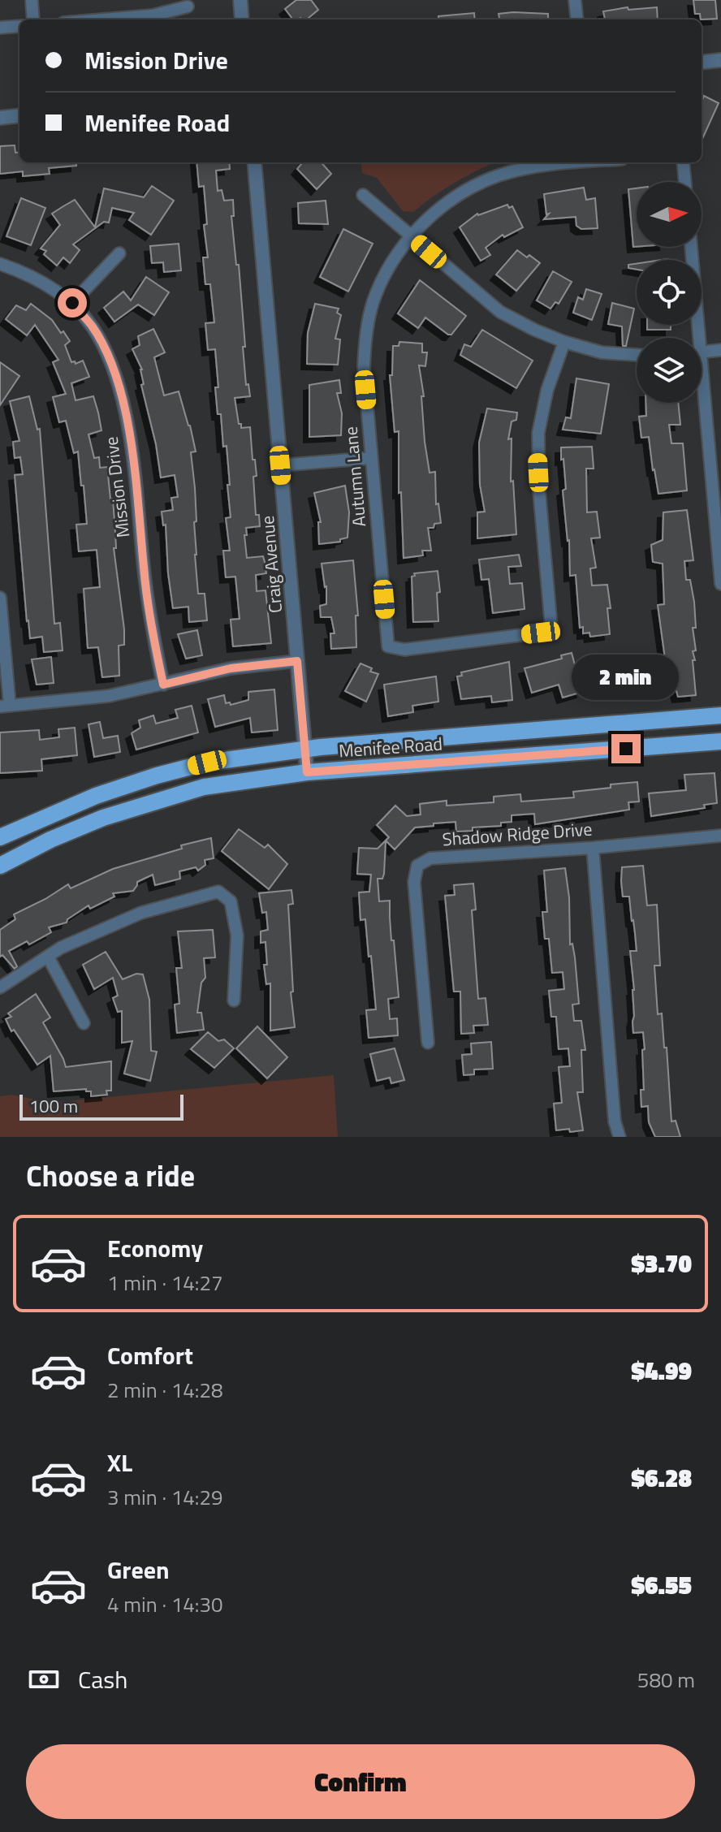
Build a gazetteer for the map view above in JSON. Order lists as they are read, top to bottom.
{
  "streets": {
    "main road": ["Menifee Road"],
    "street": [
      "Autumn Lane",
      "Mission Drive",
      "Craig Avenue",
      "Shadow Ridge Drive"
    ]
  },
  "crossings": [
    ["Craig Avenue", "Menifee Road"]
  ],
  "scale_bar": "100 m",
  "north": "right",
  "page": {
    "banner": ["Mission Drive", "Menifee Road"],
    "bubble": "2 min",
    "scale": "100 m",
    "heading": "Choose a ride",
    "list": [
      {
        "name": "Economy",
        "note": "1 min · 14:27",
        "value": "$3.70"
      },
      {
        "name": "Comfort",
        "note": "2 min · 14:28",
        "value": "$4.99"
      },
      {
        "name": "XL",
        "note": "3 min · 14:29",
        "value": "$6.28"
      },
      {
        "name": "Green",
        "note": "4 min · 14:30",
        "value": "$6.55"
      }
    ],
    "pay": ["Cash", "580 m"],
    "buttons": "Confirm"
  }
}
